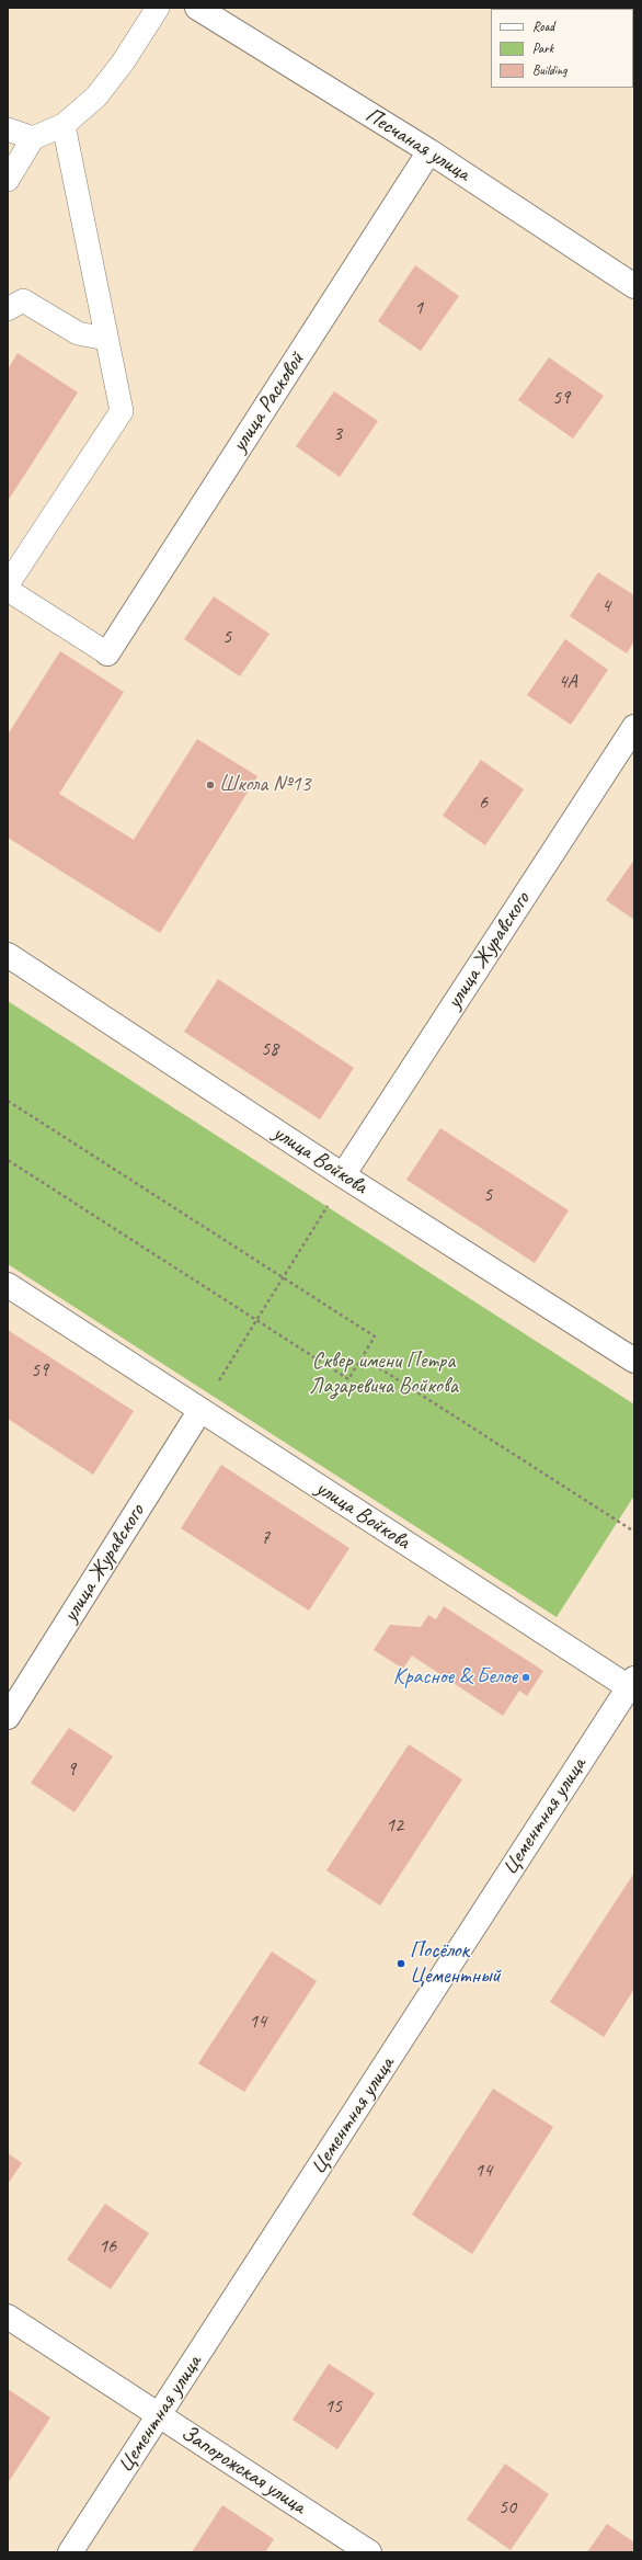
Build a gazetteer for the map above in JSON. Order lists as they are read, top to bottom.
{
  "streets": {
    "street": [
      "Песчаная улица",
      "улица Расковой",
      "улица Журавского",
      "улица Войкова",
      "Цементная улица",
      "Запорожская улица"
    ]
  },
  "crossings": [
    ["Песчаная улица", "улица Расковой"],
    ["улица Журавского", "улица Войкова"],
    ["улица Войкова", "Цементная улица"],
    ["Цементная улица", "Запорожская улица"]
  ],
  "parks": ["Сквер имени Петра Лазаревича Войкова"],
  "places": ["Школа №13", "Красное & Белое", "Посёлок Цементный"],
  "house_numbers": [
    "1",
    "59",
    "3",
    "4",
    "5",
    "4А",
    "6",
    "58",
    "5",
    "59",
    "7",
    "9",
    "12",
    "14",
    "14",
    "16",
    "15",
    "50"
  ],
  "legend": ["Road", "Park", "Building"]
}
